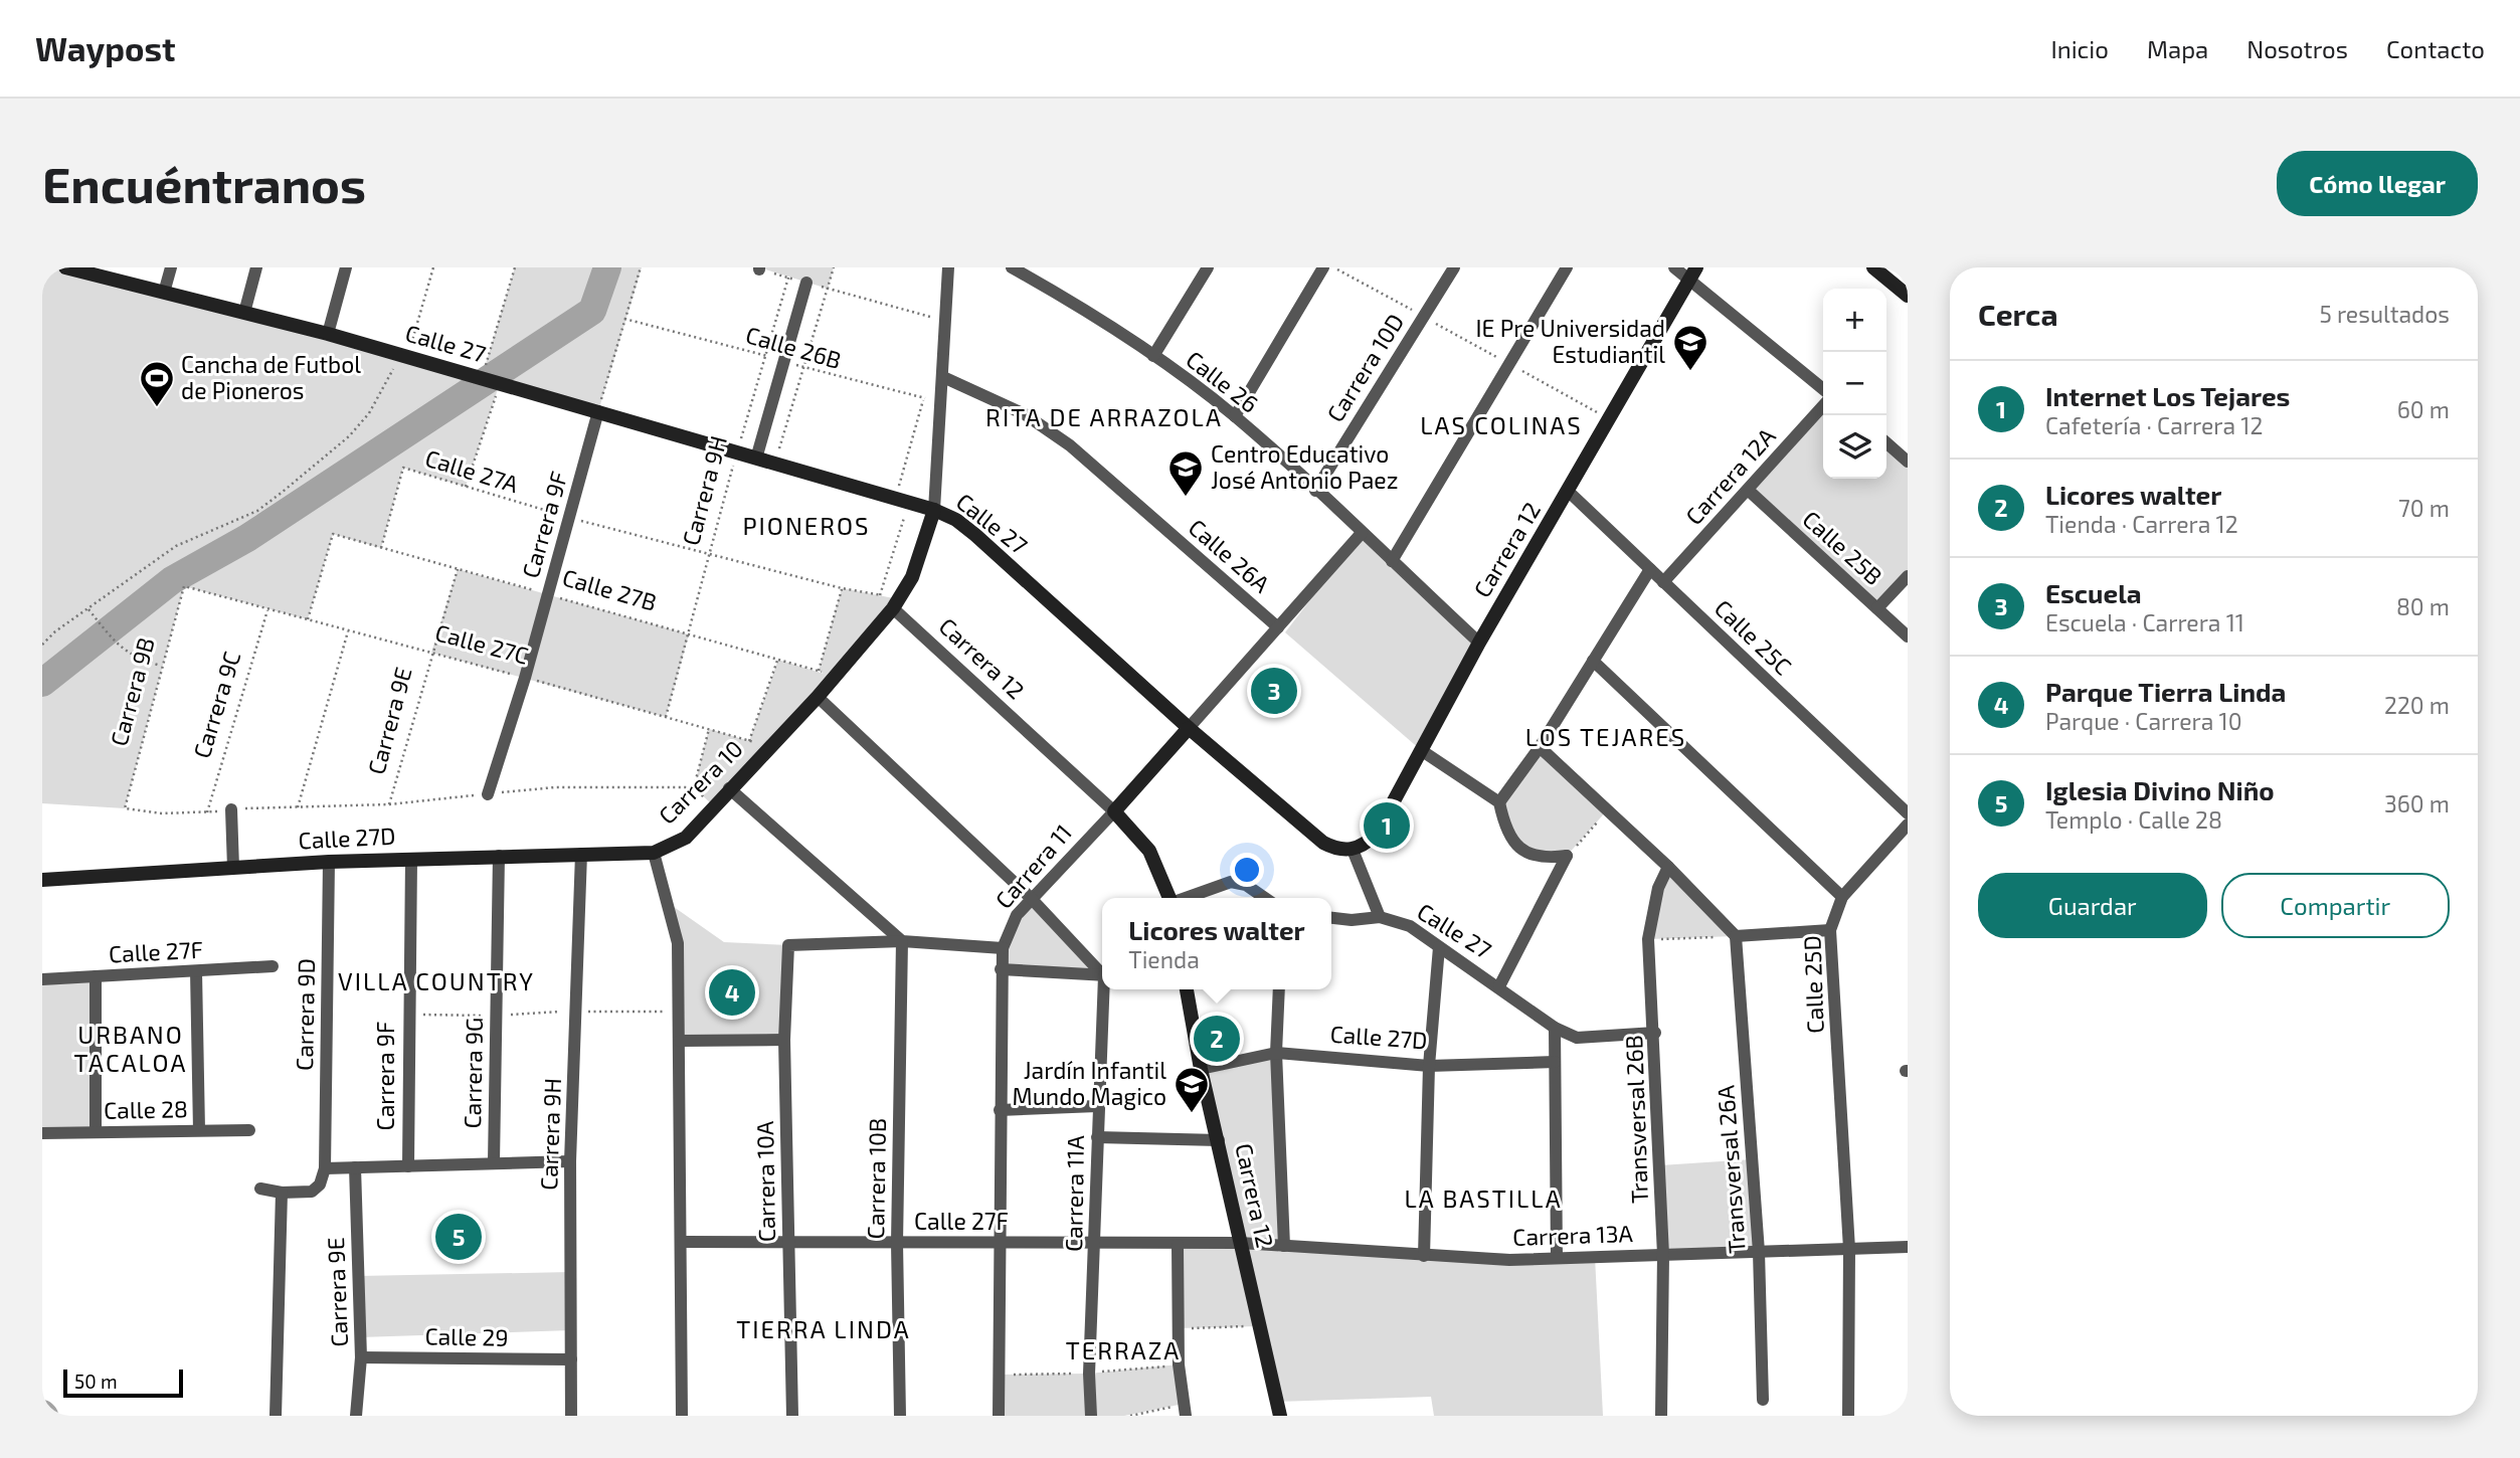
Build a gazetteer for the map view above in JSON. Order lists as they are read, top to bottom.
{
  "streets": {
    "street": [
      "Calle 27",
      "Carrera 10D",
      "Calle 26",
      "Carrera 12A",
      "Carrera 9H",
      "Carrera 9F",
      "Calle 25B",
      "Carrera 12",
      "Calle 26A",
      "Calle 25C",
      "Carrera 9E",
      "Carrera 10",
      "Calle 27D",
      "Carrera 11",
      "Calle 27F",
      "Calle 25D",
      "Carrera 9D",
      "Carrera 9G",
      "Calle 28",
      "Transversal 26B",
      "Transversal 26A",
      "Carrera 10B",
      "Carrera 10A",
      "Carrera 11A",
      "Carrera 13A",
      "Calle 29"
    ],
    "path": [
      "Calle 26B",
      "Calle 27A",
      "Calle 27B",
      "Calle 27C",
      "Carrera 9B",
      "Carrera 9C"
    ]
  },
  "crossings": [
    ["Calle 27", "Carrera 9H"],
    ["Calle 27", "Carrera 9F"],
    ["Calle 27", "Carrera 12"],
    ["Calle 27", "Carrera 10"],
    ["Calle 27", "Carrera 11"],
    ["Calle 27", "Transversal 26B"],
    ["Calle 26B", "Carrera 9H"],
    ["Carrera 10D", "Calle 26"],
    ["Calle 26", "Carrera 12"],
    ["Calle 26", "Carrera 11"],
    ["Calle 27A", "Carrera 9H"],
    ["Calle 27A", "Carrera 9F"],
    ["Calle 27A", "Carrera 12"],
    ["Calle 27A", "Calle 27B"],
    ["Calle 27A", "Carrera 10"],
    ["Carrera 12A", "Calle 25B"],
    ["Carrera 12A", "Calle 25C"],
    ["Carrera 9H", "Calle 27B"],
    ["Carrera 9H", "Calle 27C"],
    ["Carrera 9H", "Calle 27D"],
    ["Carrera 9H", "Calle 29"],
    ["Carrera 9F", "Calle 27B"],
    ["Carrera 9F", "Calle 27C"],
    ["Carrera 9F", "Calle 27D"],
    ["Carrera 12", "Calle 25C"],
    ["Carrera 12", "Carrera 10"],
    ["Carrera 12", "Calle 27D"],
    ["Carrera 12", "Carrera 11"],
    ["Carrera 12", "Calle 27F"],
    ["Carrera 12", "Carrera 13A"],
    ["Calle 26A", "Carrera 10"],
    ["Calle 26A", "Carrera 11"],
    ["Calle 27B", "Calle 27C"],
    ["Calle 27B", "Carrera 9E"],
    ["Calle 27B", "Carrera 10"],
    ["Calle 27C", "Carrera 9B"],
    ["Calle 27C", "Carrera 9C"],
    ["Calle 27C", "Carrera 9E"],
    ["Calle 27C", "Carrera 10"],
    ["Calle 27C", "Calle 27D"],
    ["Carrera 9B", "Calle 27D"],
    ["Carrera 9C", "Calle 27D"],
    ["Carrera 9E", "Calle 27D"],
    ["Carrera 9E", "Calle 29"],
    ["Carrera 10", "Calle 27D"],
    ["Carrera 10", "Calle 27F"],
    ["Calle 27D", "Carrera 9D"],
    ["Calle 27D", "Carrera 9G"],
    ["Carrera 11", "Calle 27F"],
    ["Calle 27F", "Carrera 10B"],
    ["Calle 27F", "Carrera 10A"],
    ["Calle 27F", "Carrera 11A"],
    ["Calle 27F", "Carrera 13A"],
    ["Calle 25D", "Carrera 13A"],
    ["Transversal 26B", "Carrera 13A"],
    ["Transversal 26A", "Carrera 13A"],
    ["Carrera 10B", "Carrera 10A"]
  ],
  "districts": [
    "RITA DE ARRAZOLA",
    "LAS COLINAS",
    "PIONEROS",
    "LOS TEJARES",
    "VILLA COUNTRY",
    "URBANO TACALOA",
    "LA BASTILLA",
    "TIERRA LINDA",
    "TERRAZA"
  ],
  "places": {
    "school or university": ["IE Pre Universidad Estudiantil", "Centro Educativo José Antonio Paez", "Jardín Infantil Mundo Magico"],
    "sports": ["Cancha de Futbol de Pioneros"]
  },
  "scale_bar": "50 m",
  "page": {
    "header": "Waypost",
    "nav": [
      "Inicio",
      "Mapa",
      "Nosotros",
      "Contacto"
    ],
    "buttons": [
      "Cómo llegar",
      ["Guardar", "Compartir"]
    ],
    "title": "Encuéntranos",
    "heading": ["Cerca", "5 resultados"],
    "map_buttons": ["+", "−"],
    "list": [
      {
        "mark": "1",
        "name": "Internet Los Tejares",
        "note": "Cafetería · Carrera 12",
        "value": "60 m"
      },
      {
        "mark": "2",
        "name": "Licores walter",
        "note": "Tienda · Carrera 12",
        "value": "70 m"
      },
      {
        "mark": "3",
        "name": "Escuela",
        "note": "Escuela · Carrera 11",
        "value": "80 m"
      },
      {
        "mark": "4",
        "name": "Parque Tierra Linda",
        "note": "Parque · Carrera 10",
        "value": "220 m"
      },
      {
        "mark": "5",
        "name": "Iglesia Divino Niño",
        "note": "Templo · Calle 28",
        "value": "360 m"
      }
    ],
    "pins": [
      "3",
      "1",
      "4",
      "2",
      "5"
    ],
    "popup": ["Licores walter", "Tienda"],
    "scale": "50 m"
  }
}
